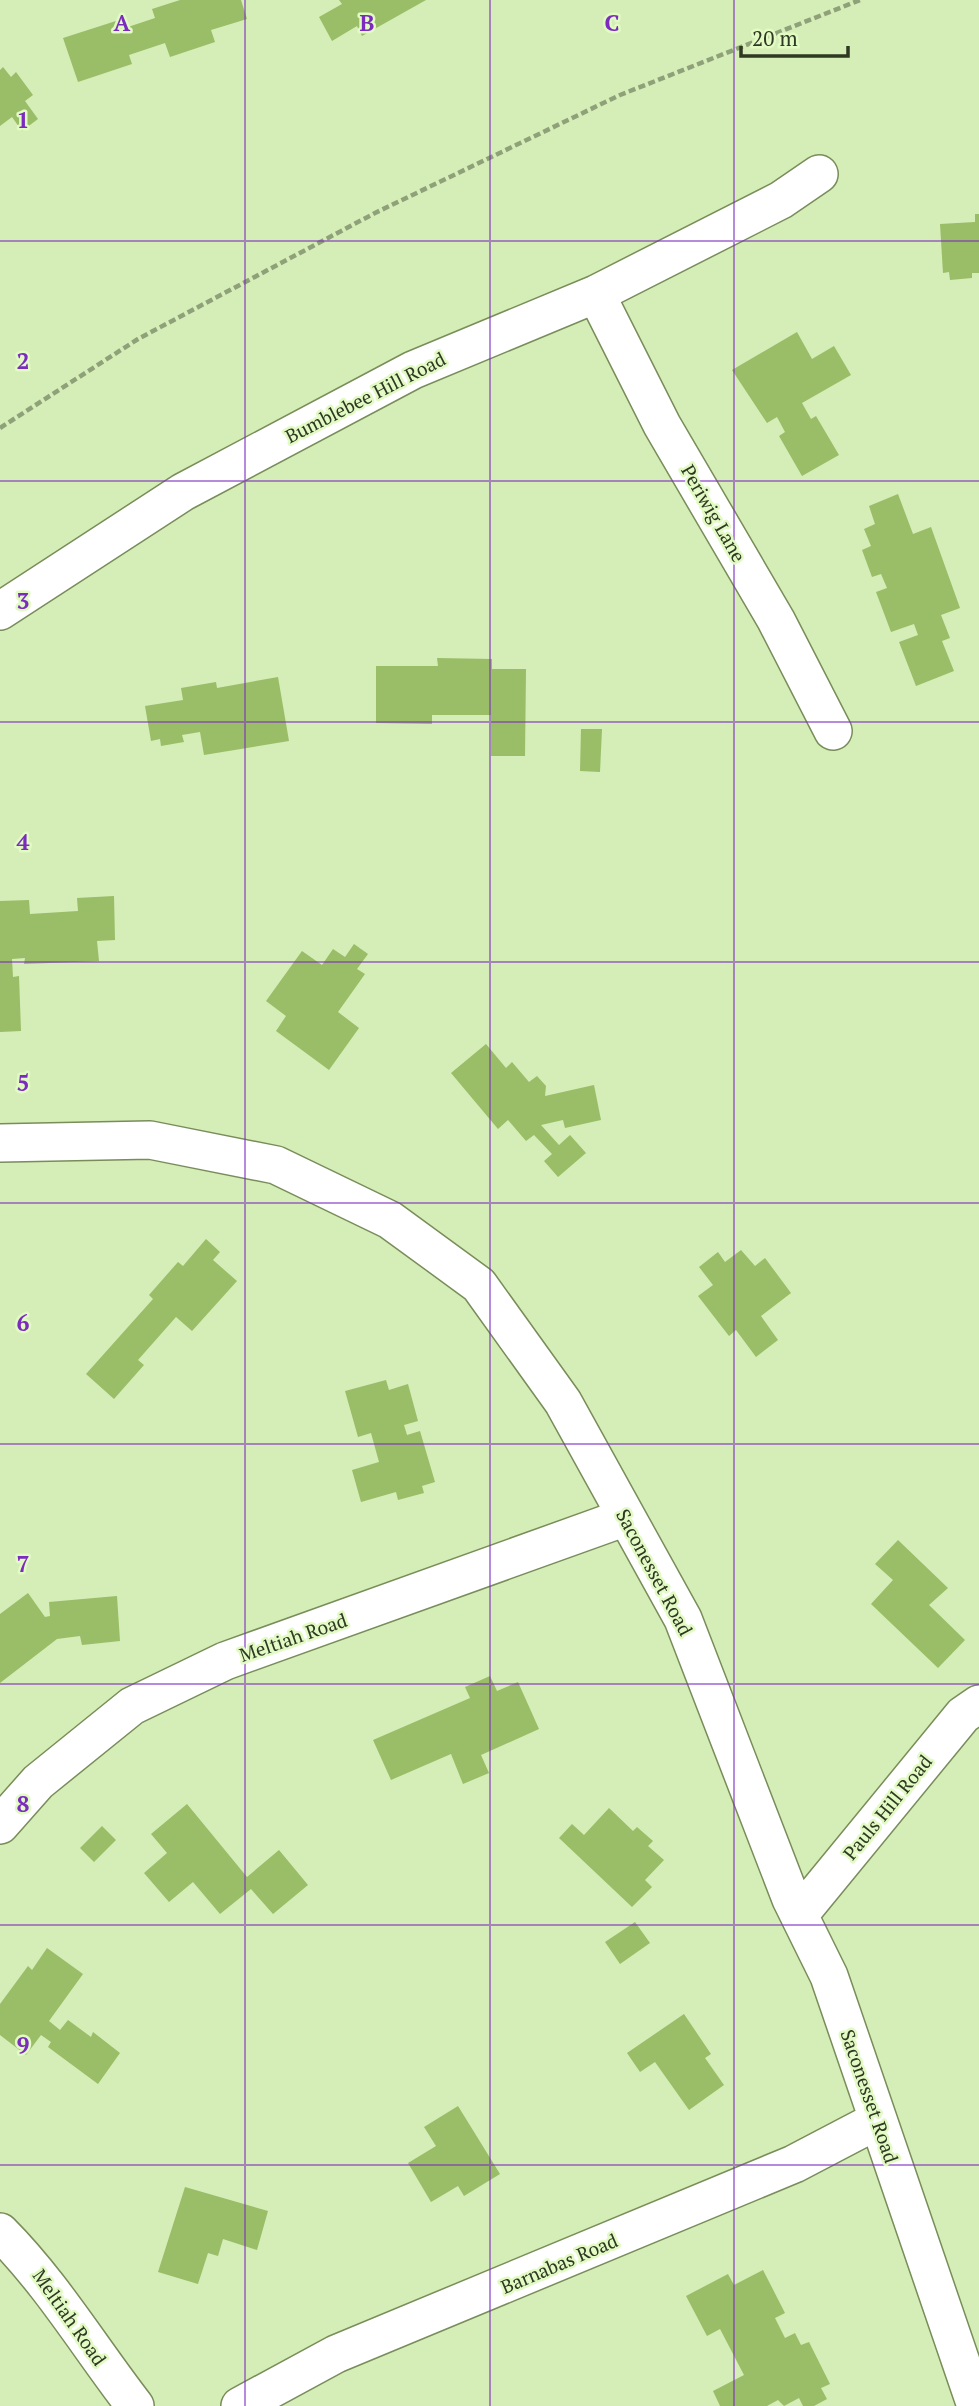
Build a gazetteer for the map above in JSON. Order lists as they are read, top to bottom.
{
  "streets": {
    "street": [
      "Bumblebee Hill Road",
      "Periwig Lane",
      "Saconesset Road",
      "Meltiah Road",
      "Pauls Hill Road",
      "Barnabas Road"
    ]
  },
  "crossings": [
    ["Bumblebee Hill Road", "Periwig Lane"],
    ["Saconesset Road", "Meltiah Road"],
    ["Saconesset Road", "Pauls Hill Road"],
    ["Saconesset Road", "Barnabas Road"]
  ],
  "scale_bar": "20 m",
  "grid": {
    "columns": ["A", "B", "C"],
    "rows": [
      "1",
      "2",
      "3",
      "4",
      "5",
      "6",
      "7",
      "8",
      "9"
    ]
  }
}
